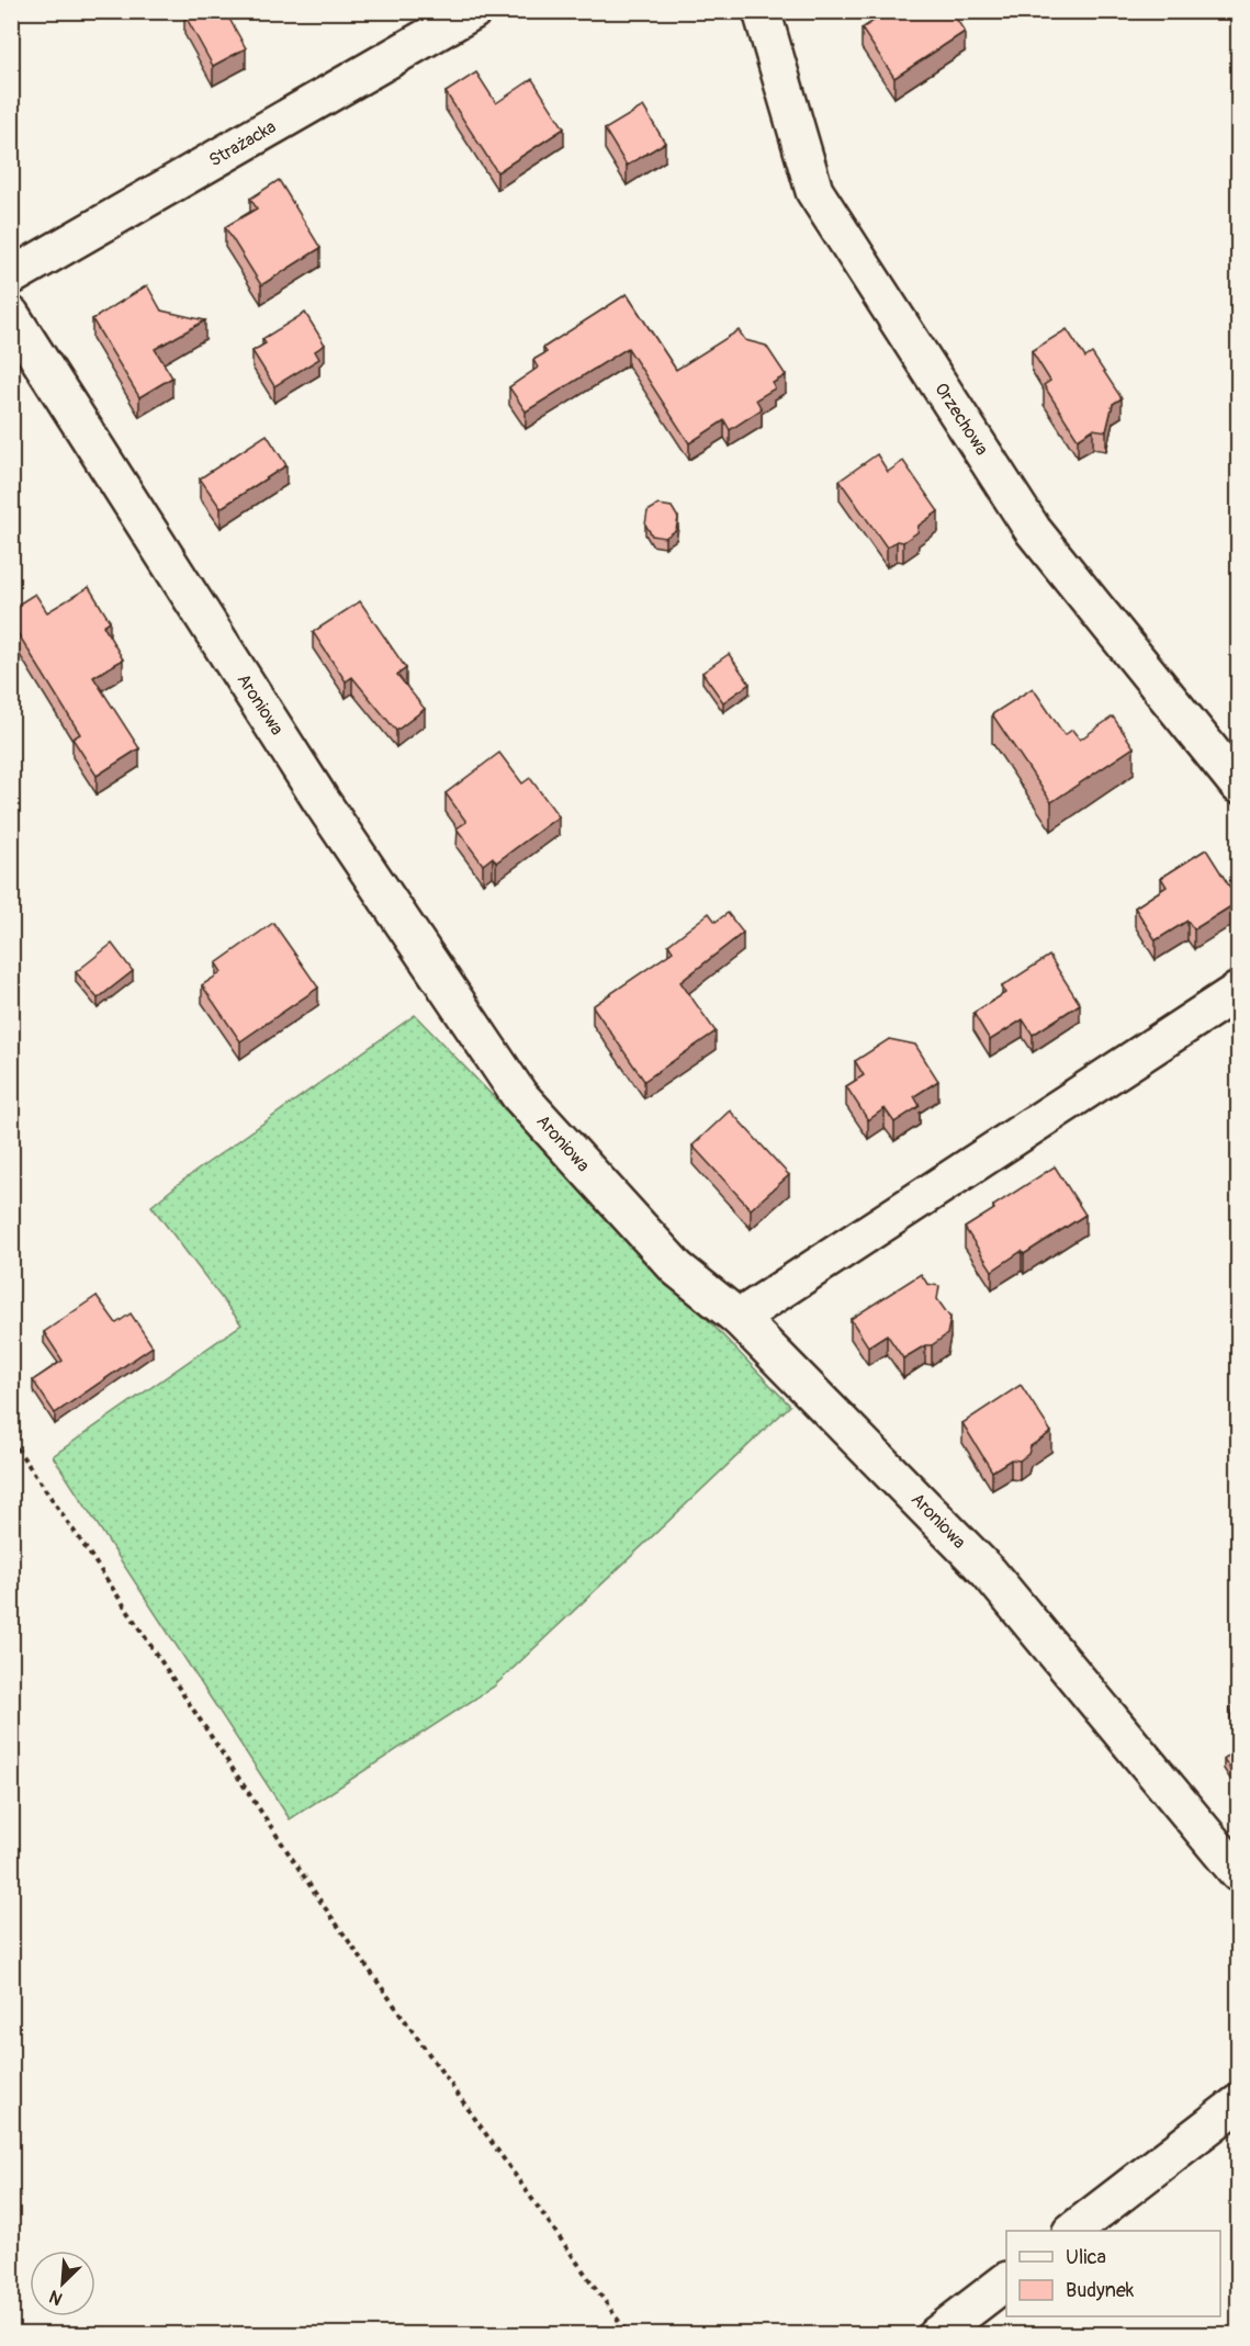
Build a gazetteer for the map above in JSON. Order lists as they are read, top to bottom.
{
  "streets": {
    "street": ["Strażacka", "Orzechowa", "Aroniowa"]
  },
  "legend": ["Ulica", "Budynek"],
  "north": "bottom left"
}
